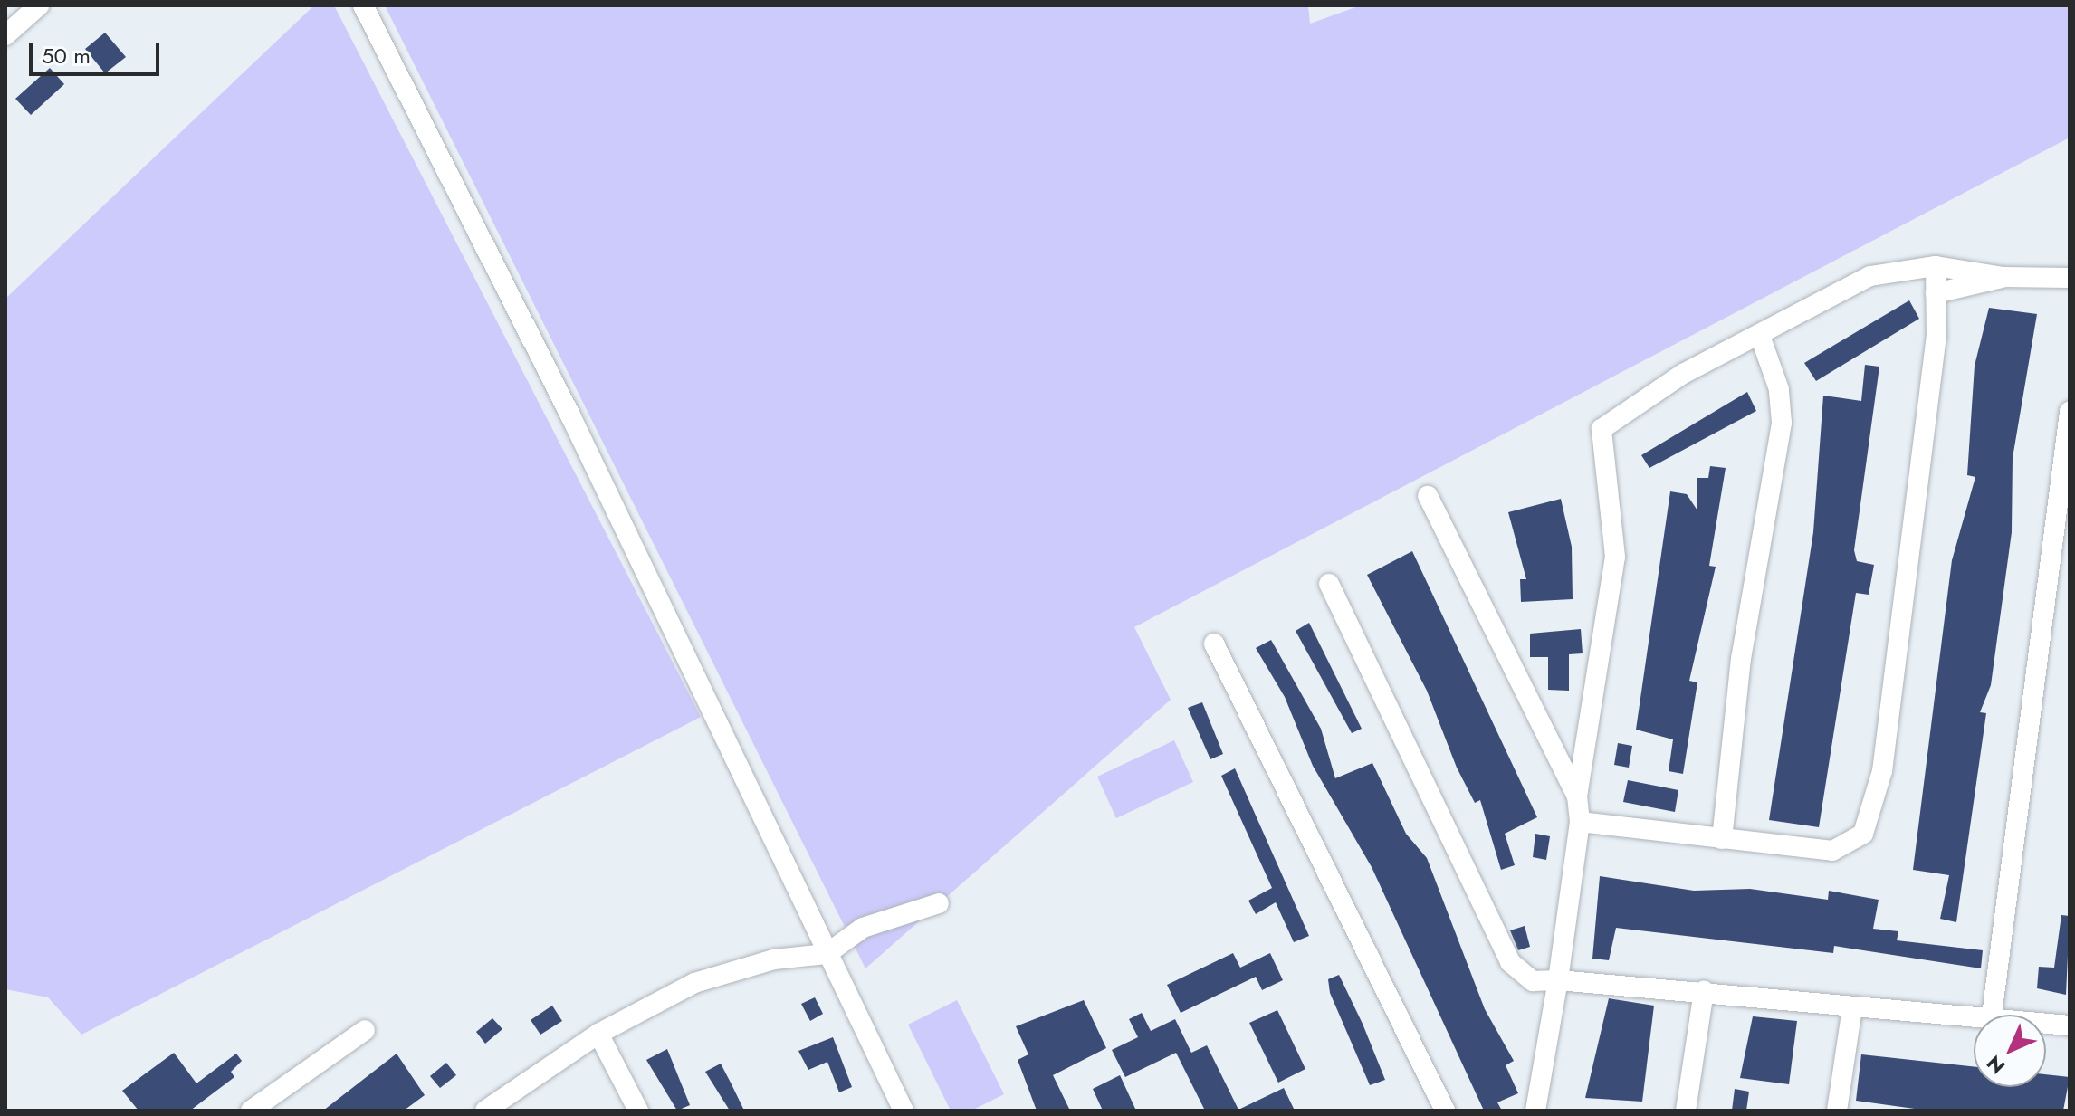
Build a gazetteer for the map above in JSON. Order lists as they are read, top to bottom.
{
  "scale_bar": "50 m",
  "north": "bottom left"
}
